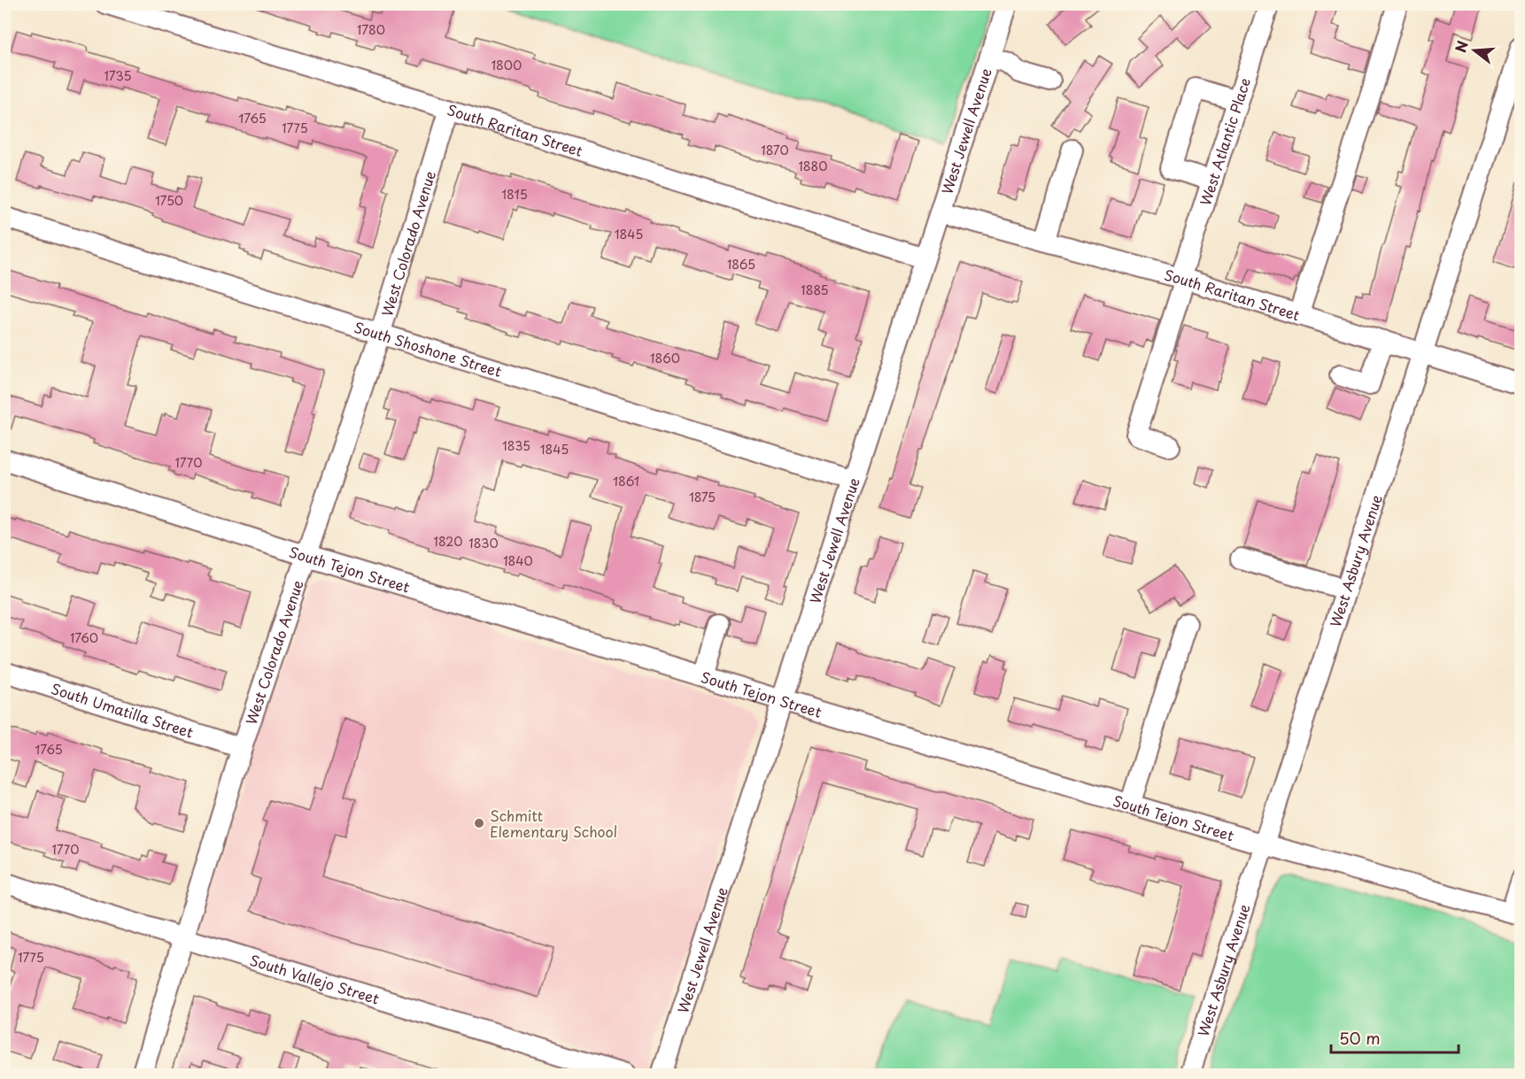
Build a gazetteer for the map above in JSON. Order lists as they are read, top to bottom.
{
  "streets": {
    "street": [
      "South Raritan Street",
      "West Jewell Avenue",
      "West Atlantic Place",
      "West Colorado Avenue",
      "South Shoshone Street",
      "West Asbury Avenue",
      "South Tejon Street",
      "South Umatilla Street",
      "South Vallejo Street"
    ]
  },
  "crossings": [
    ["South Raritan Street", "West Jewell Avenue"],
    ["South Raritan Street", "West Atlantic Place"],
    ["South Raritan Street", "West Colorado Avenue"],
    ["South Raritan Street", "West Asbury Avenue"],
    ["West Jewell Avenue", "South Shoshone Street"],
    ["West Jewell Avenue", "South Tejon Street"],
    ["West Colorado Avenue", "South Shoshone Street"],
    ["West Colorado Avenue", "South Tejon Street"],
    ["West Colorado Avenue", "South Umatilla Street"],
    ["West Colorado Avenue", "South Vallejo Street"],
    ["West Asbury Avenue", "South Tejon Street"]
  ],
  "places": ["Schmitt Elementary School"],
  "house_numbers": [
    "1780",
    "1800",
    "1735",
    "1765",
    "1775",
    "1870",
    "1880",
    "1815",
    "1750",
    "1845",
    "1865",
    "1885",
    "1860",
    "1835",
    "1845",
    "1770",
    "1861",
    "1875",
    "1820",
    "1830",
    "1840",
    "1760",
    "1765",
    "1770",
    "1775"
  ],
  "scale_bar": "50 m",
  "north": "left"
}
